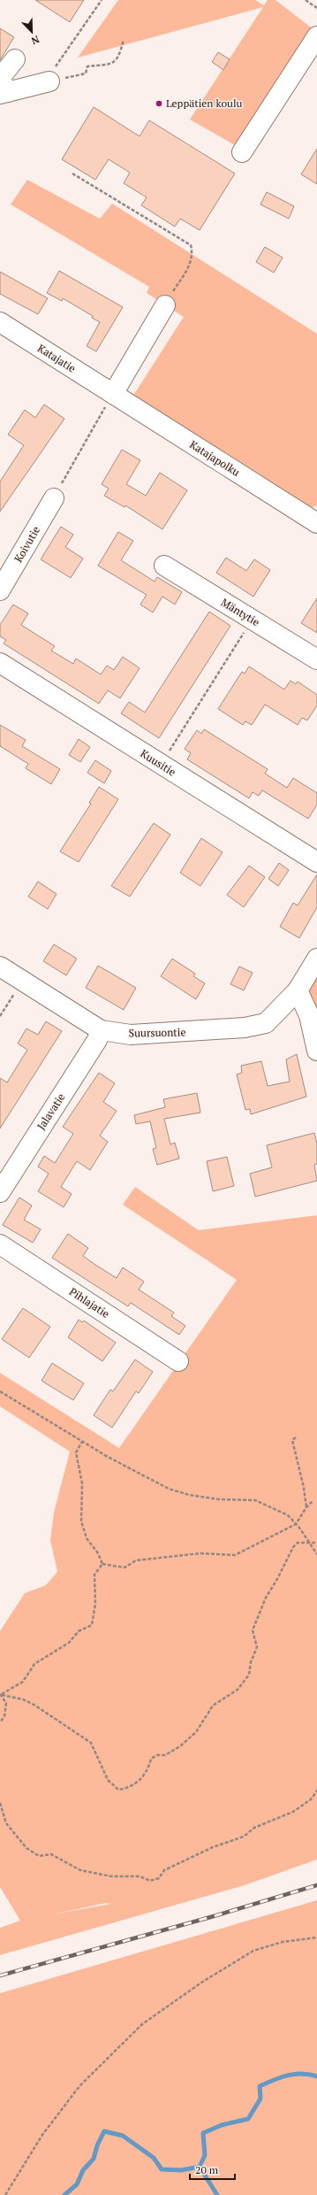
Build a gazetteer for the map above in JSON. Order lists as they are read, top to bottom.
{
  "streets": {
    "street": [
      "Katajatie",
      "Katajapolku",
      "Koivutie",
      "Mäntytie",
      "Kuusitie",
      "Suursuontie",
      "Jalavatie",
      "Pihlajatie"
    ]
  },
  "crossings": [
    ["Katajatie", "Katajapolku"],
    ["Suursuontie", "Jalavatie"]
  ],
  "places": ["Leppätien koulu"],
  "scale_bar": "20 m",
  "north": "bottom right"
}
